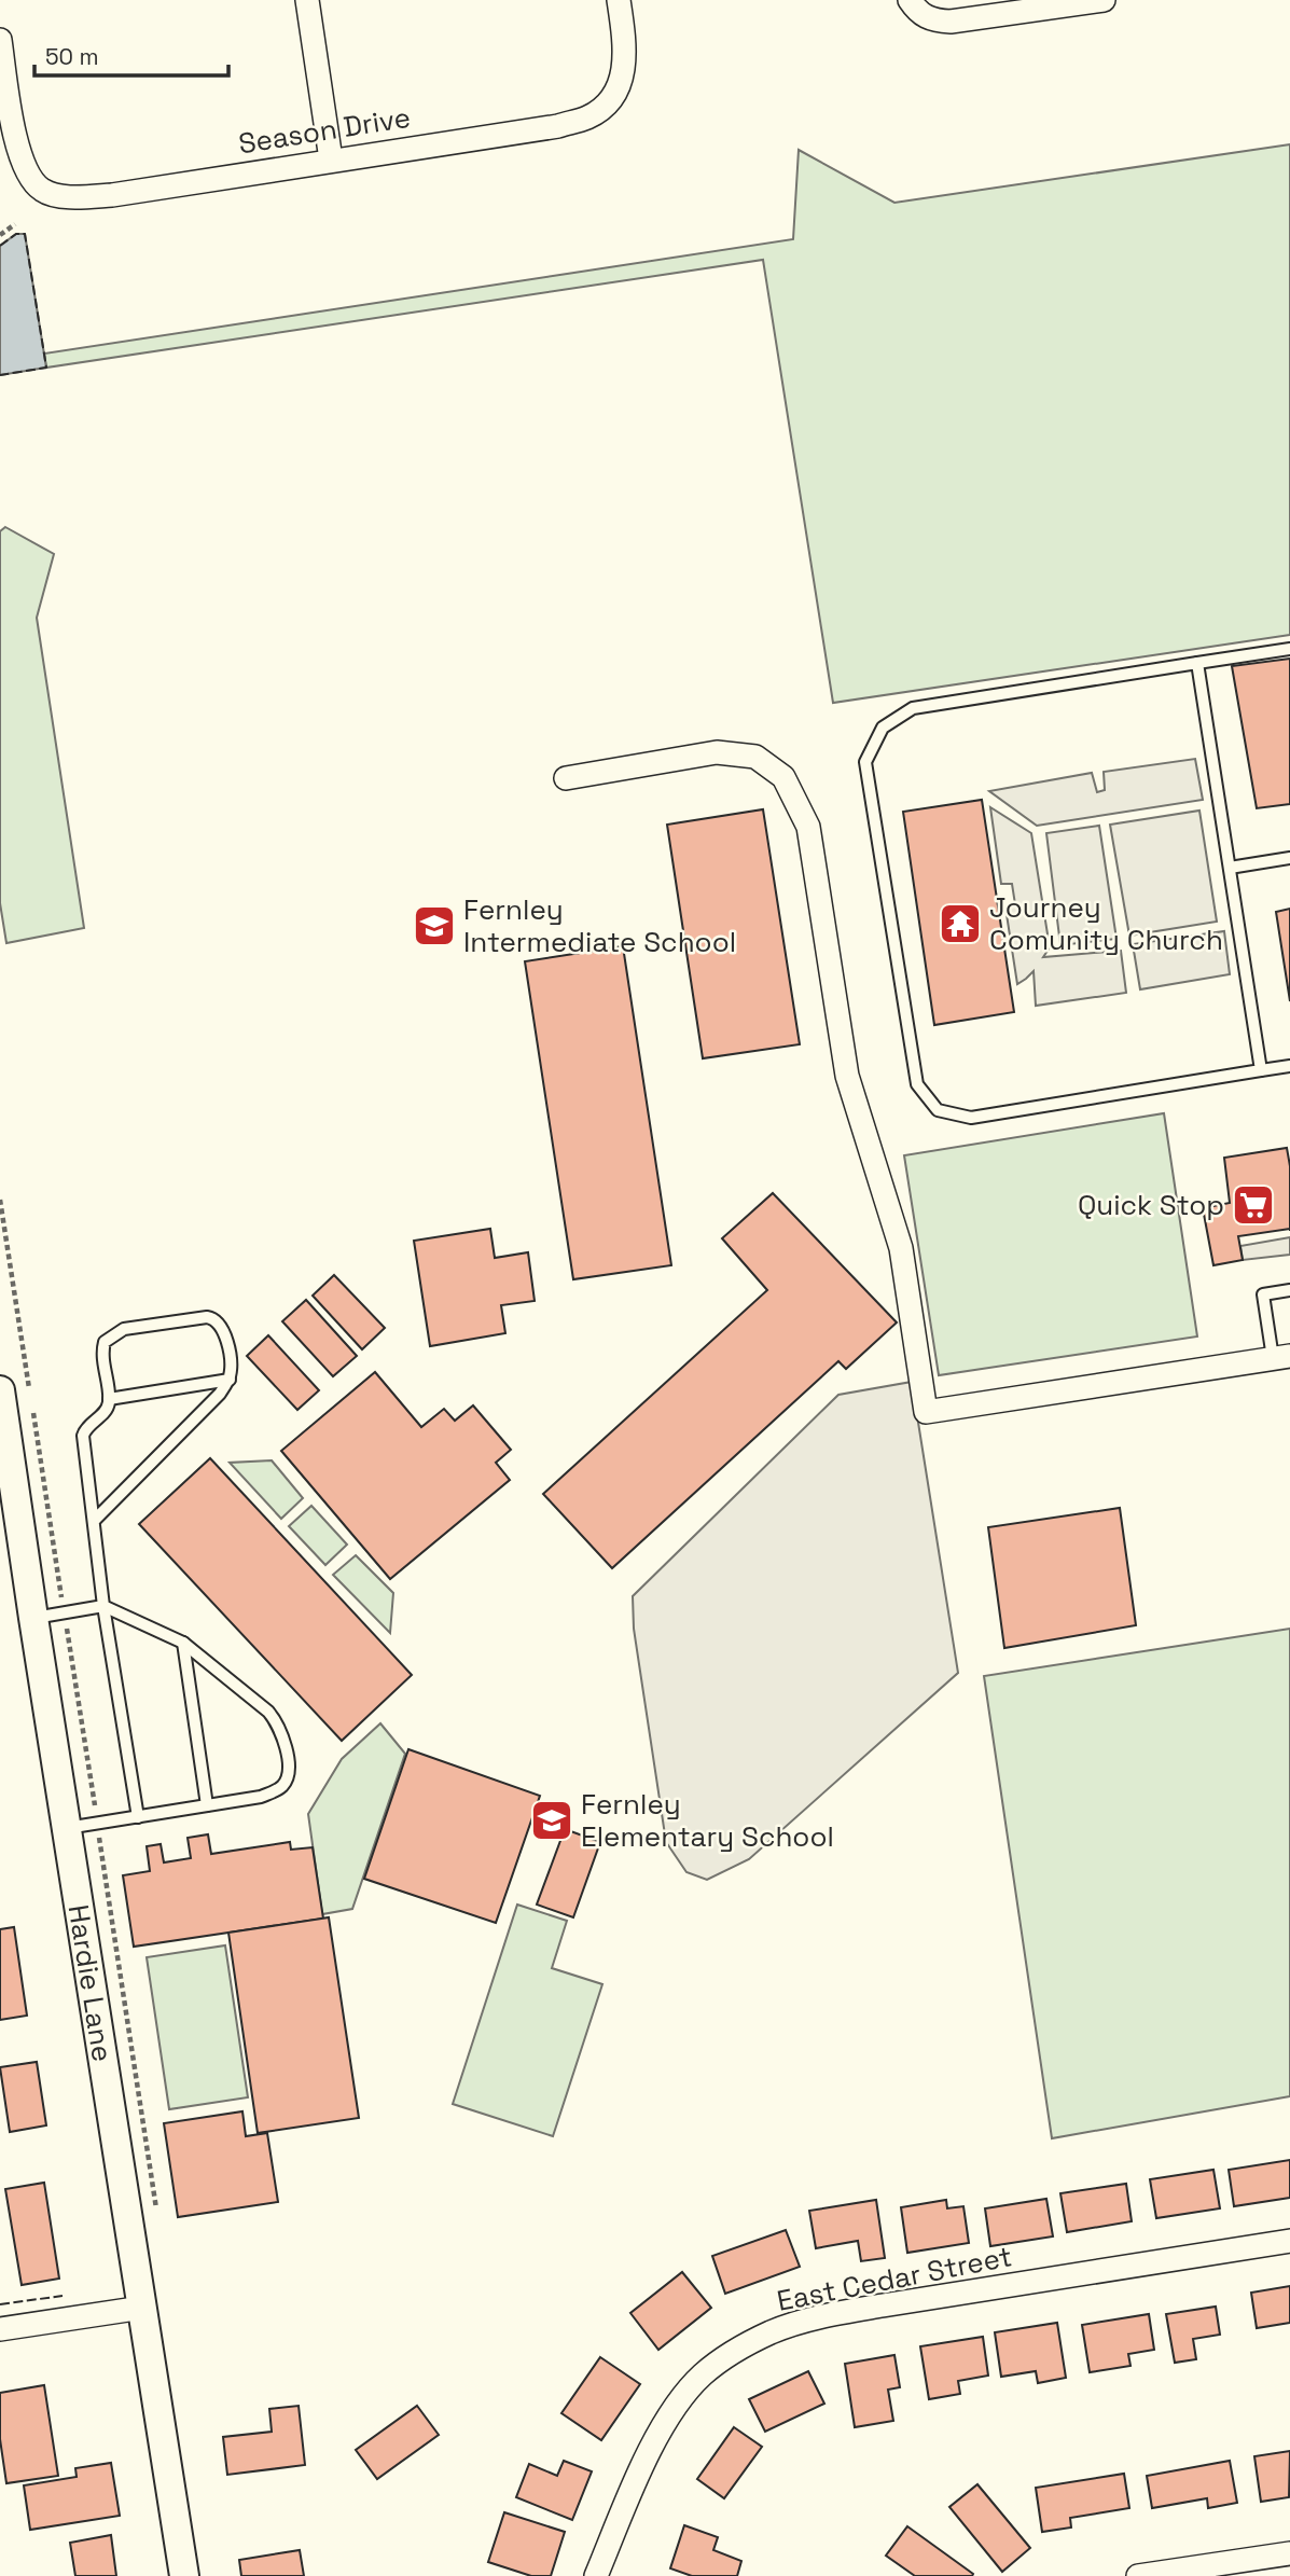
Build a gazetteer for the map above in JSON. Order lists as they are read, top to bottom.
{
  "streets": {
    "street": ["Season Drive", "Hardie Lane", "East Cedar Street"]
  },
  "places": {
    "temple": ["Journey Comunity Church"],
    "school or university": ["Fernley Intermediate School", "Fernley Elementary School"],
    "supermarket": ["Quick Stop"]
  },
  "scale_bar": "50 m"
}
